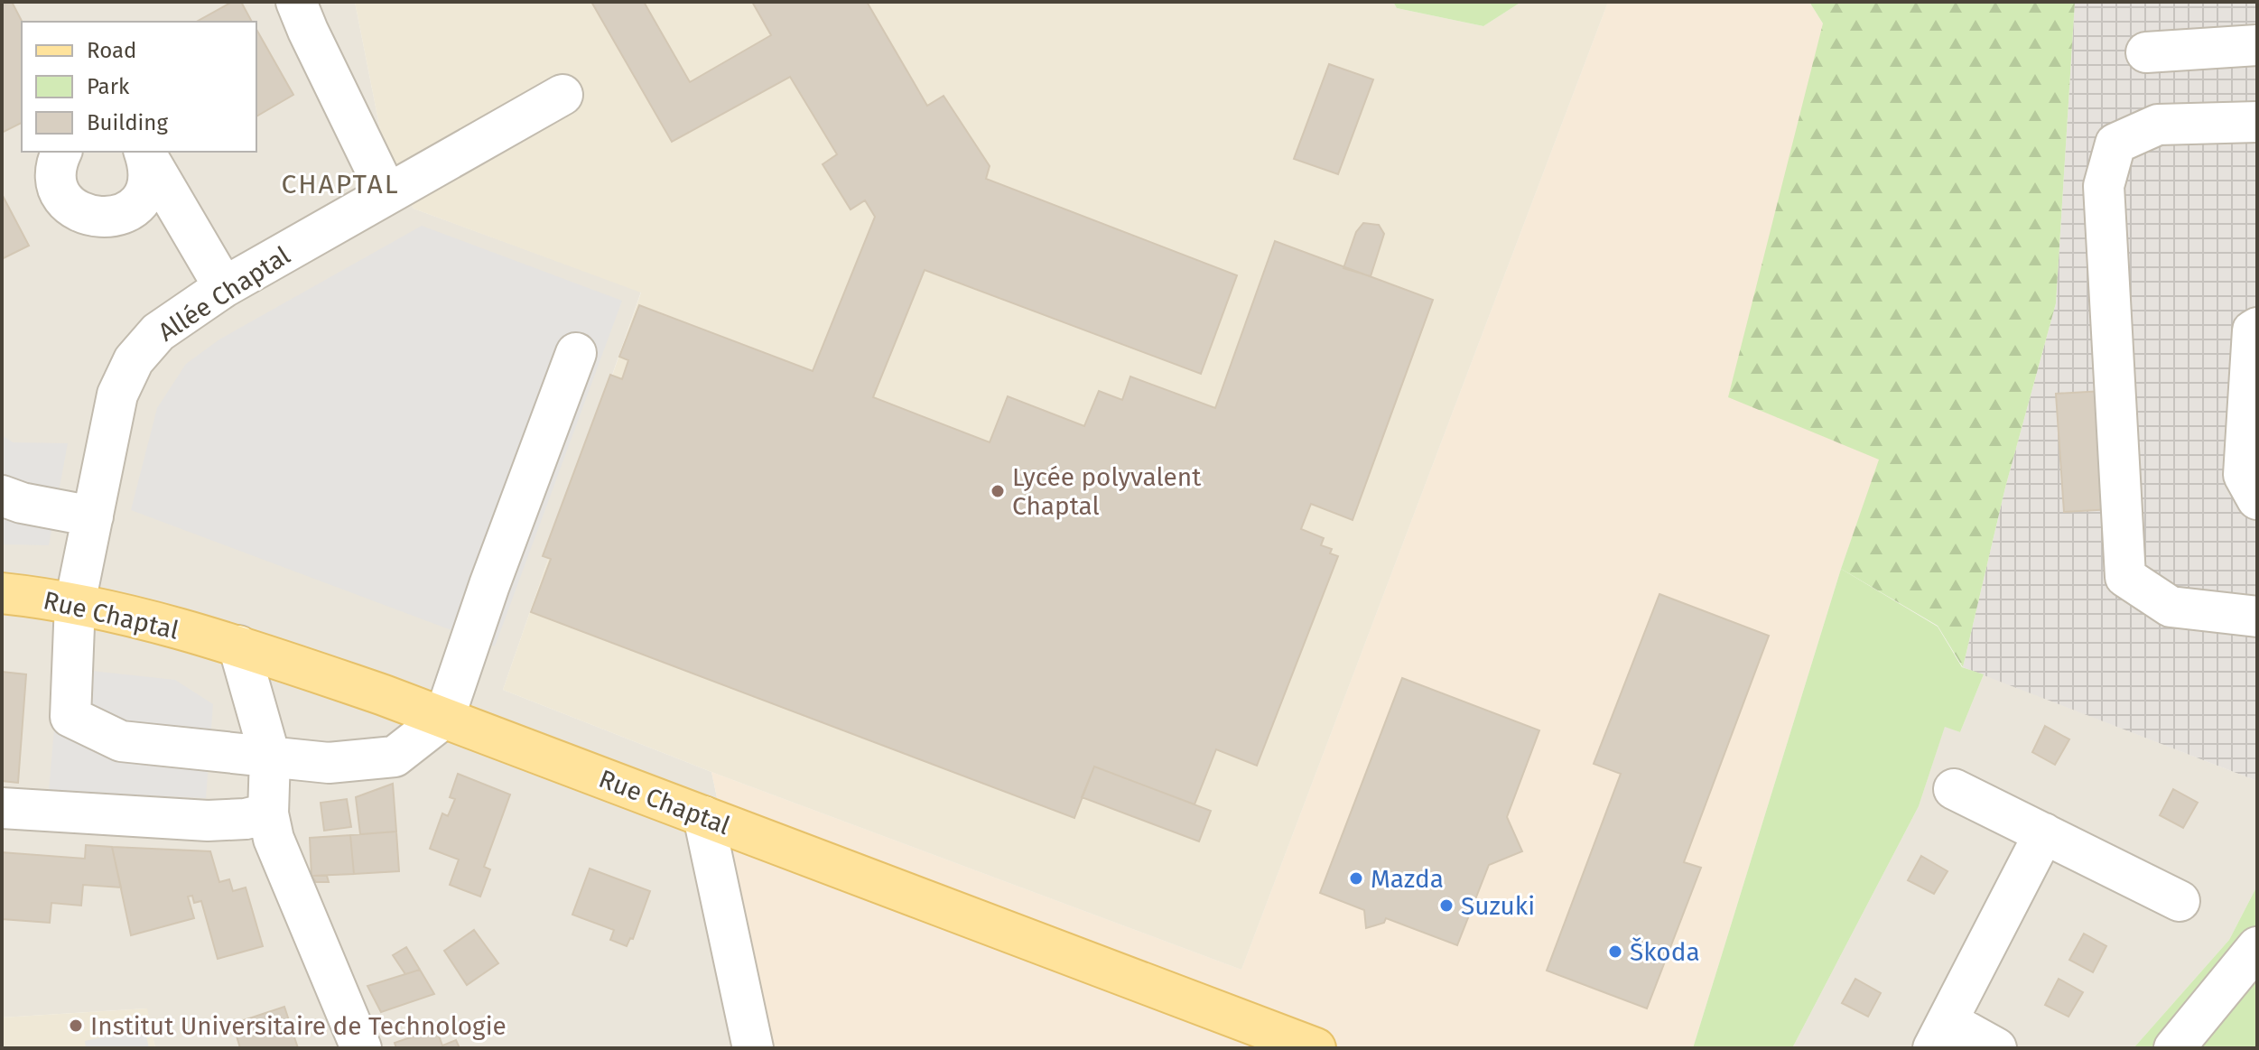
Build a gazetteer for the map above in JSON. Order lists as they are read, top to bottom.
{
  "streets": {
    "main road": ["Rue Chaptal"],
    "street": ["Allée Chaptal"]
  },
  "crossings": [
    ["Allée Chaptal", "Rue Chaptal"]
  ],
  "districts": ["CHAPTAL"],
  "places": [
    "Lycée polyvalent Chaptal",
    "Mazda",
    "Suzuki",
    "Škoda",
    "Institut Universitaire de Technologie"
  ],
  "legend": ["Road", "Park", "Building"]
}
